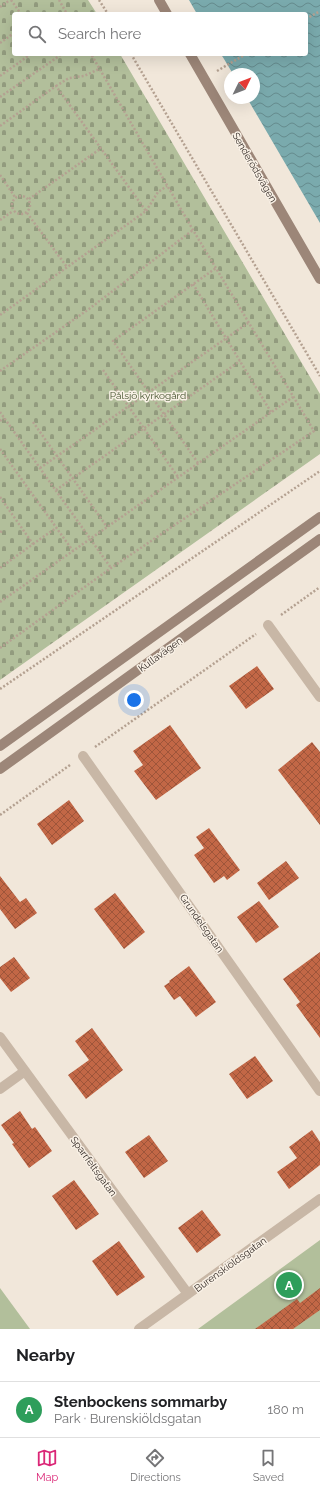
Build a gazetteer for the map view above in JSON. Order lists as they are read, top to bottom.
{
  "streets": {
    "street": [
      "Senderödsvägen",
      "Kullavägen",
      "Grundelsgatan",
      "Sparrfeltsgatan",
      "Burenskiöldsgatan"
    ]
  },
  "crossings": [
    ["Sparrfeltsgatan", "Burenskiöldsgatan"]
  ],
  "parks": ["Pålsjö kyrkogård"],
  "north": "top right",
  "page": {
    "search": "Search here",
    "pins": "A",
    "heading": "Nearby",
    "list": [
      {
        "mark": "A",
        "name": "Stenbockens sommarby",
        "note": "Park · Burenskiöldsgatan",
        "value": "180 m"
      }
    ],
    "nav": ["Map", "Directions", "Saved"]
  }
}
